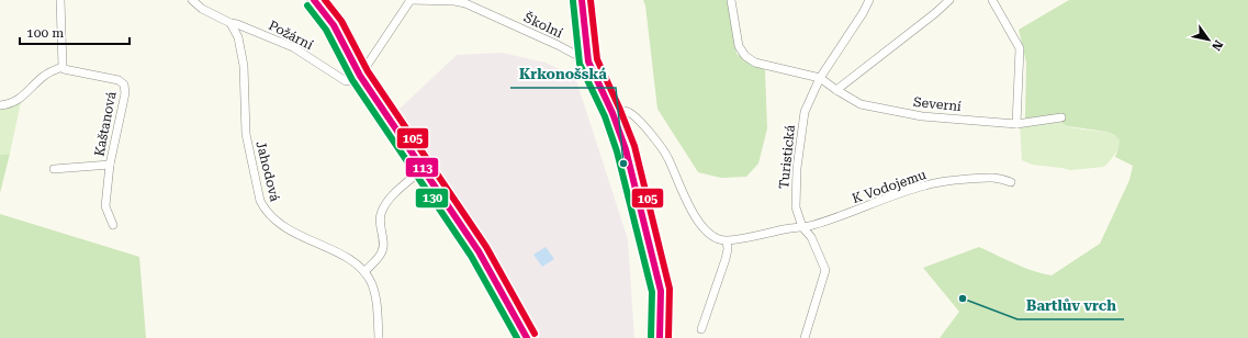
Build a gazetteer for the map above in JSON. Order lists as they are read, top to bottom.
{
  "streets": {
    "street": [
      "Školní",
      "Požární",
      "Severní",
      "Kaštanová",
      "Turistická",
      "Jahodová",
      "K Vodojemu"
    ]
  },
  "crossings": [
    ["Požární", "Jahodová"],
    ["Severní", "Turistická"],
    ["Turistická", "K Vodojemu"]
  ],
  "places": ["Krkonošská", "Bartlův vrch"],
  "lines": ["transit line 113", "transit line 105", "transit line 130"],
  "scale_bar": "100 m",
  "north": "bottom right"
}
